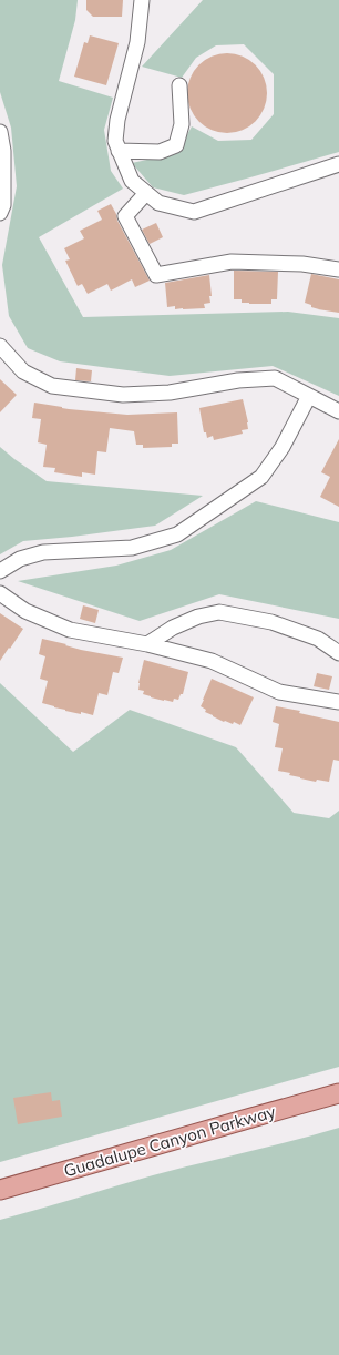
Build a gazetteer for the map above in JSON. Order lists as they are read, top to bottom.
{
  "streets": {
    "main road": ["Guadalupe Canyon Parkway"]
  }
}
